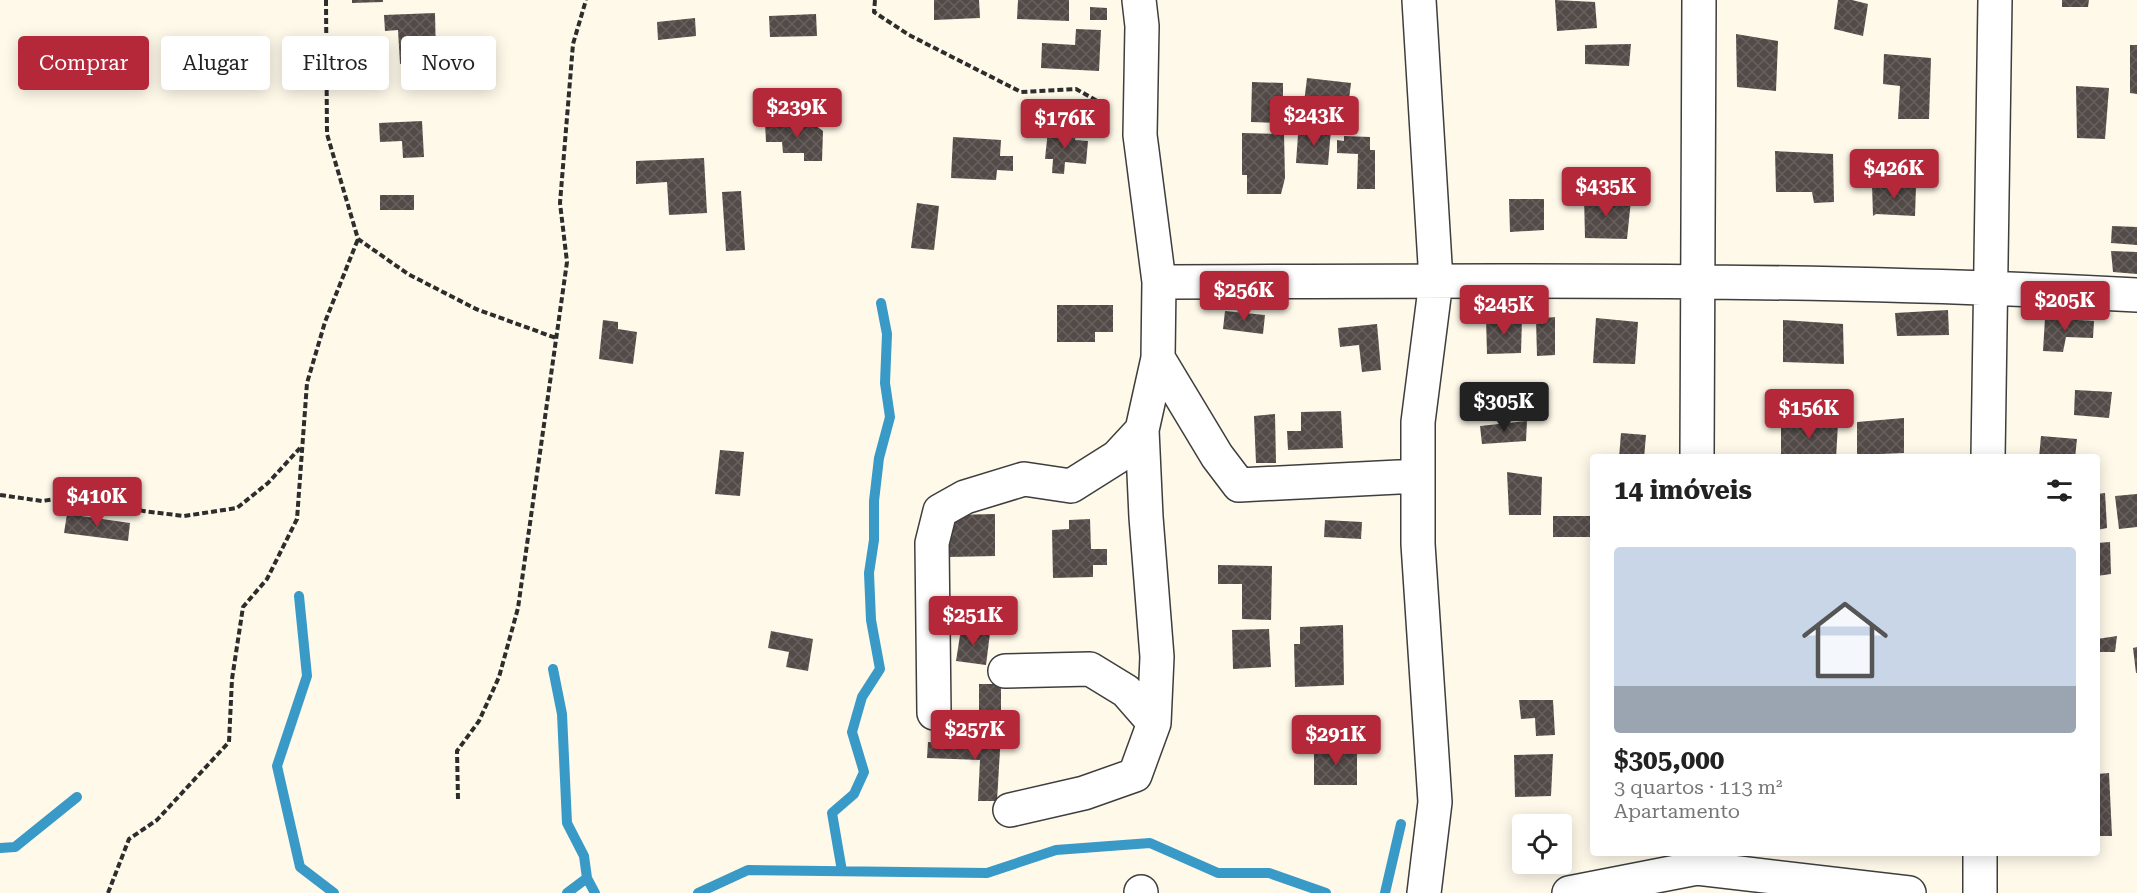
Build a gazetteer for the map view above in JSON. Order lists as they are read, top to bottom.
{
  "page": {
    "chip": [
      "Comprar",
      "Alugar",
      "Filtros",
      "Novo"
    ],
    "price": [
      "$239K",
      "$243K",
      "$176K",
      "$426K",
      "$435K",
      "$256K",
      "$205K",
      "$245K",
      "$305K",
      "$156K",
      "$410K",
      "$251K",
      "$257K",
      "$291K"
    ],
    "heading": "14 imóveis",
    "list": [
      {
        "name": "$305,000",
        "note": "3 quartos · 113 m² · Apartamento"
      }
    ]
  }
}
